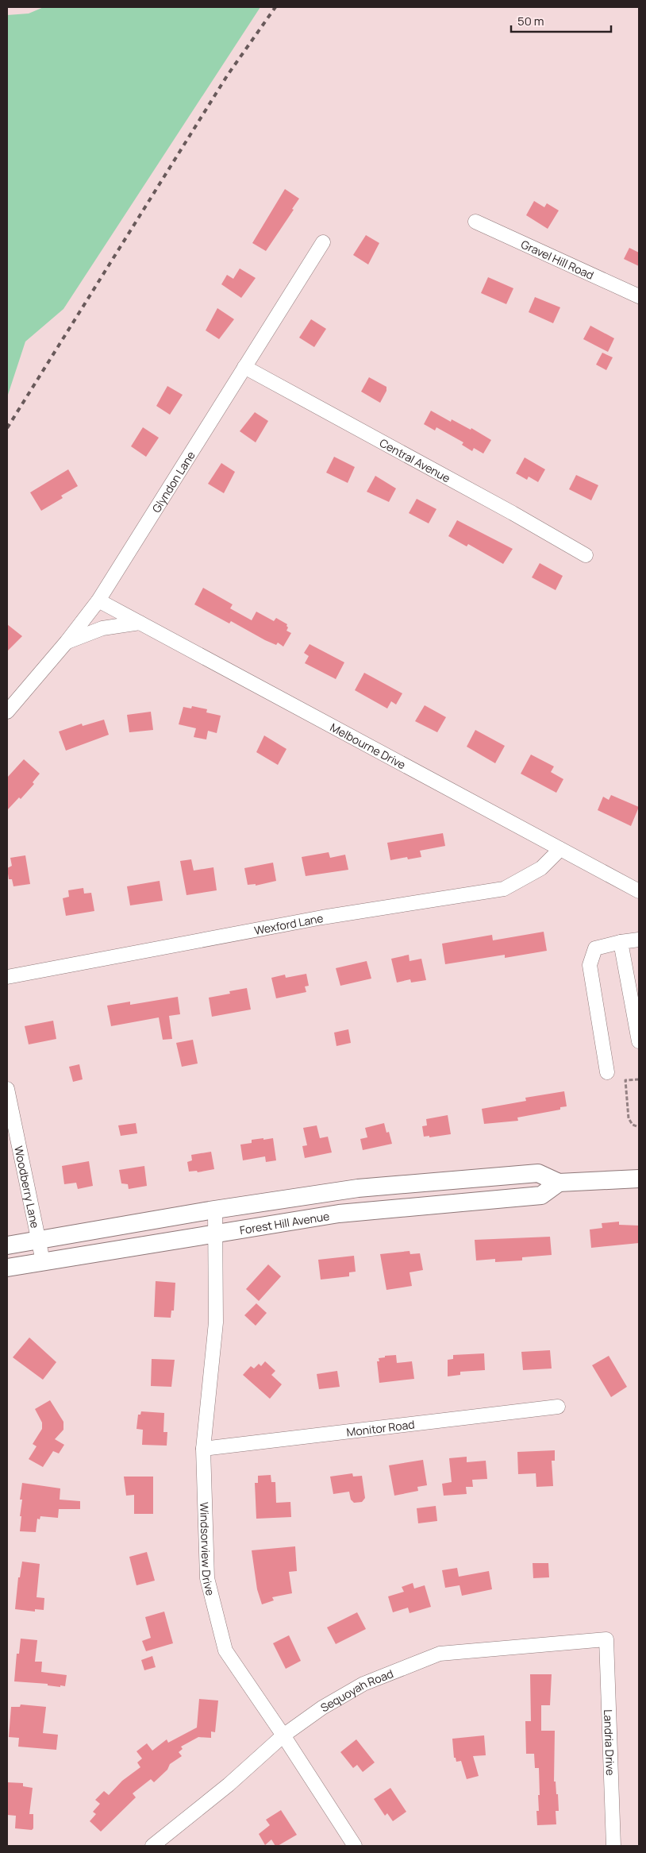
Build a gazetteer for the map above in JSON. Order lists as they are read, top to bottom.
{
  "streets": {
    "main road": ["Forest Hill Avenue"],
    "street": [
      "Gravel Hill Road",
      "Central Avenue",
      "Glyndon Lane",
      "Melbourne Drive",
      "Wexford Lane",
      "Woodberry Lane",
      "Monitor Road",
      "Windsorview Drive",
      "Sequoyah Road",
      "Landria Drive"
    ]
  },
  "crossings": [
    ["Central Avenue", "Glyndon Lane"],
    ["Glyndon Lane", "Melbourne Drive"],
    ["Melbourne Drive", "Wexford Lane"],
    ["Woodberry Lane", "Forest Hill Avenue"],
    ["Forest Hill Avenue", "Windsorview Drive"],
    ["Monitor Road", "Windsorview Drive"],
    ["Windsorview Drive", "Sequoyah Road"],
    ["Sequoyah Road", "Landria Drive"]
  ],
  "scale_bar": "50 m"
}
